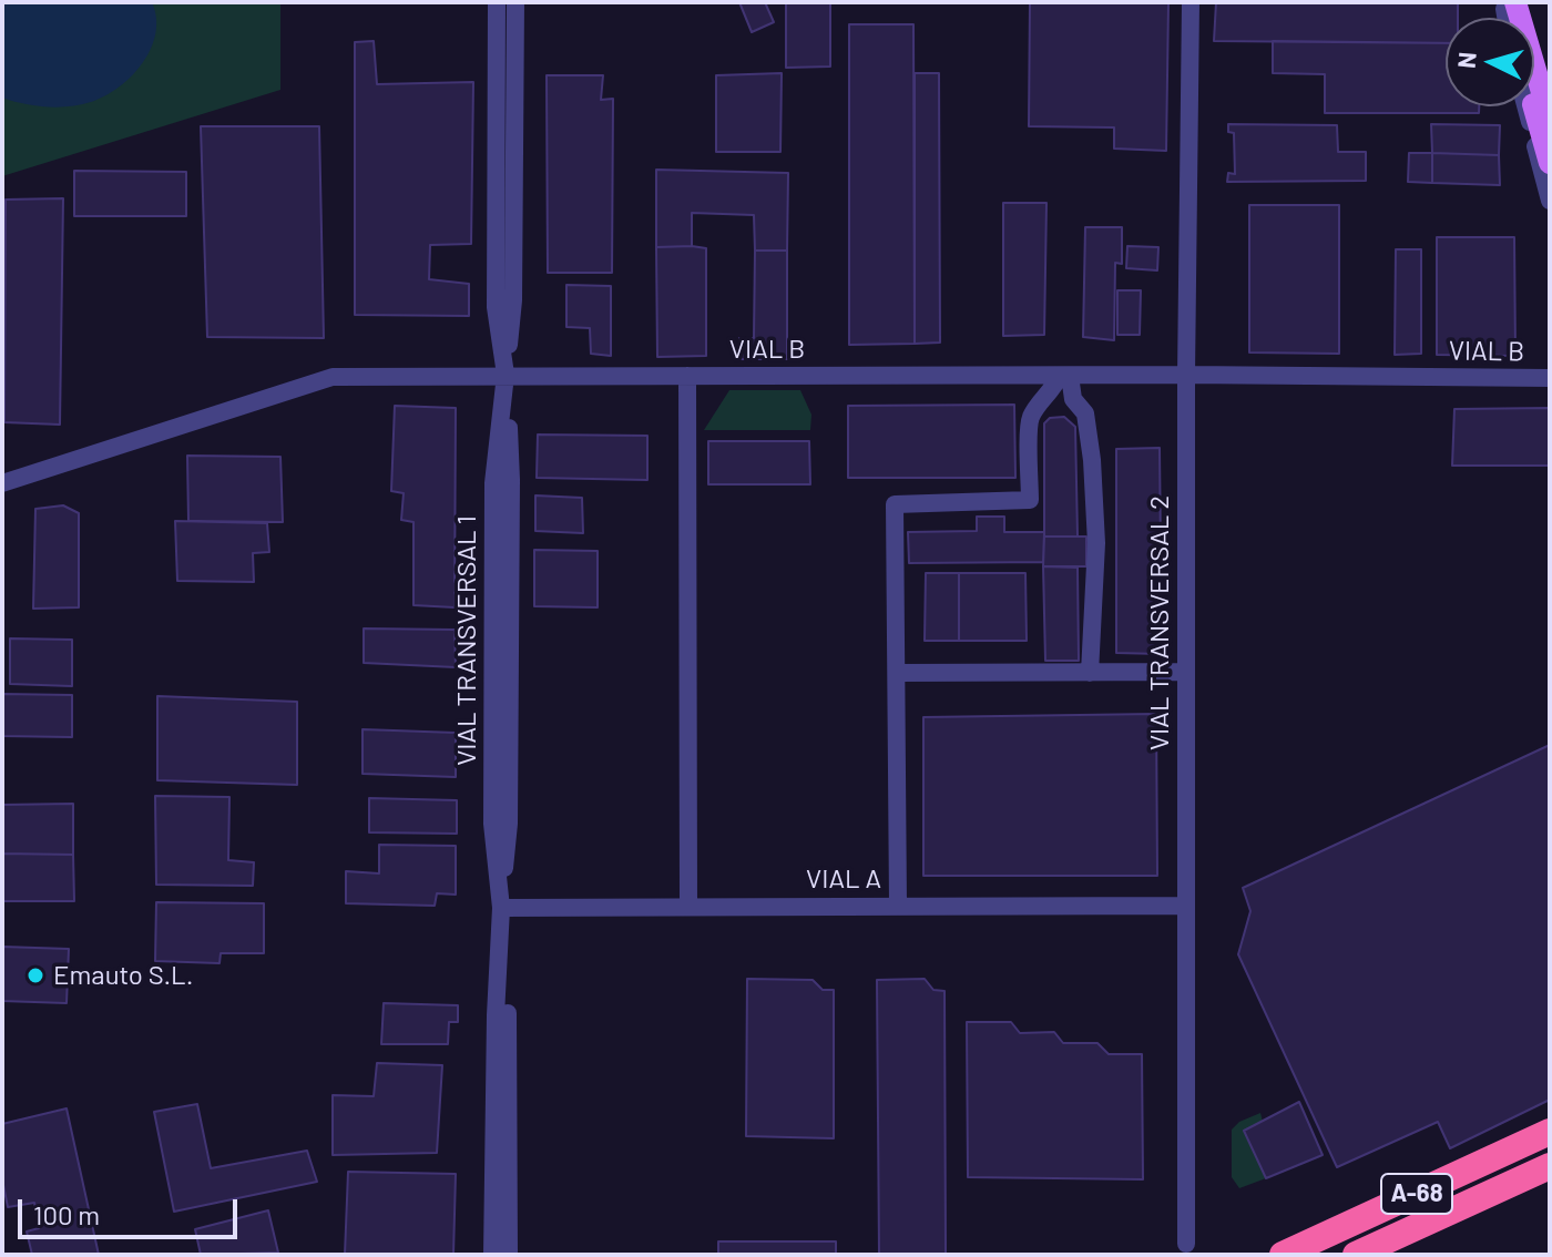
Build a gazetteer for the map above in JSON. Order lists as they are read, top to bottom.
{
  "streets": {
    "highway": ["A-68"],
    "street": [
      "VIAL B",
      "VIAL TRANSVERSAL 2",
      "VIAL TRANSVERSAL 1",
      "VIAL A"
    ]
  },
  "crossings": [
    ["VIAL B", "VIAL TRANSVERSAL 2"],
    ["VIAL B", "VIAL TRANSVERSAL 1"],
    ["VIAL TRANSVERSAL 2", "VIAL A"],
    ["VIAL TRANSVERSAL 1", "VIAL A"]
  ],
  "places": ["Emauto S.L."],
  "scale_bar": "100 m",
  "north": "left"
}
